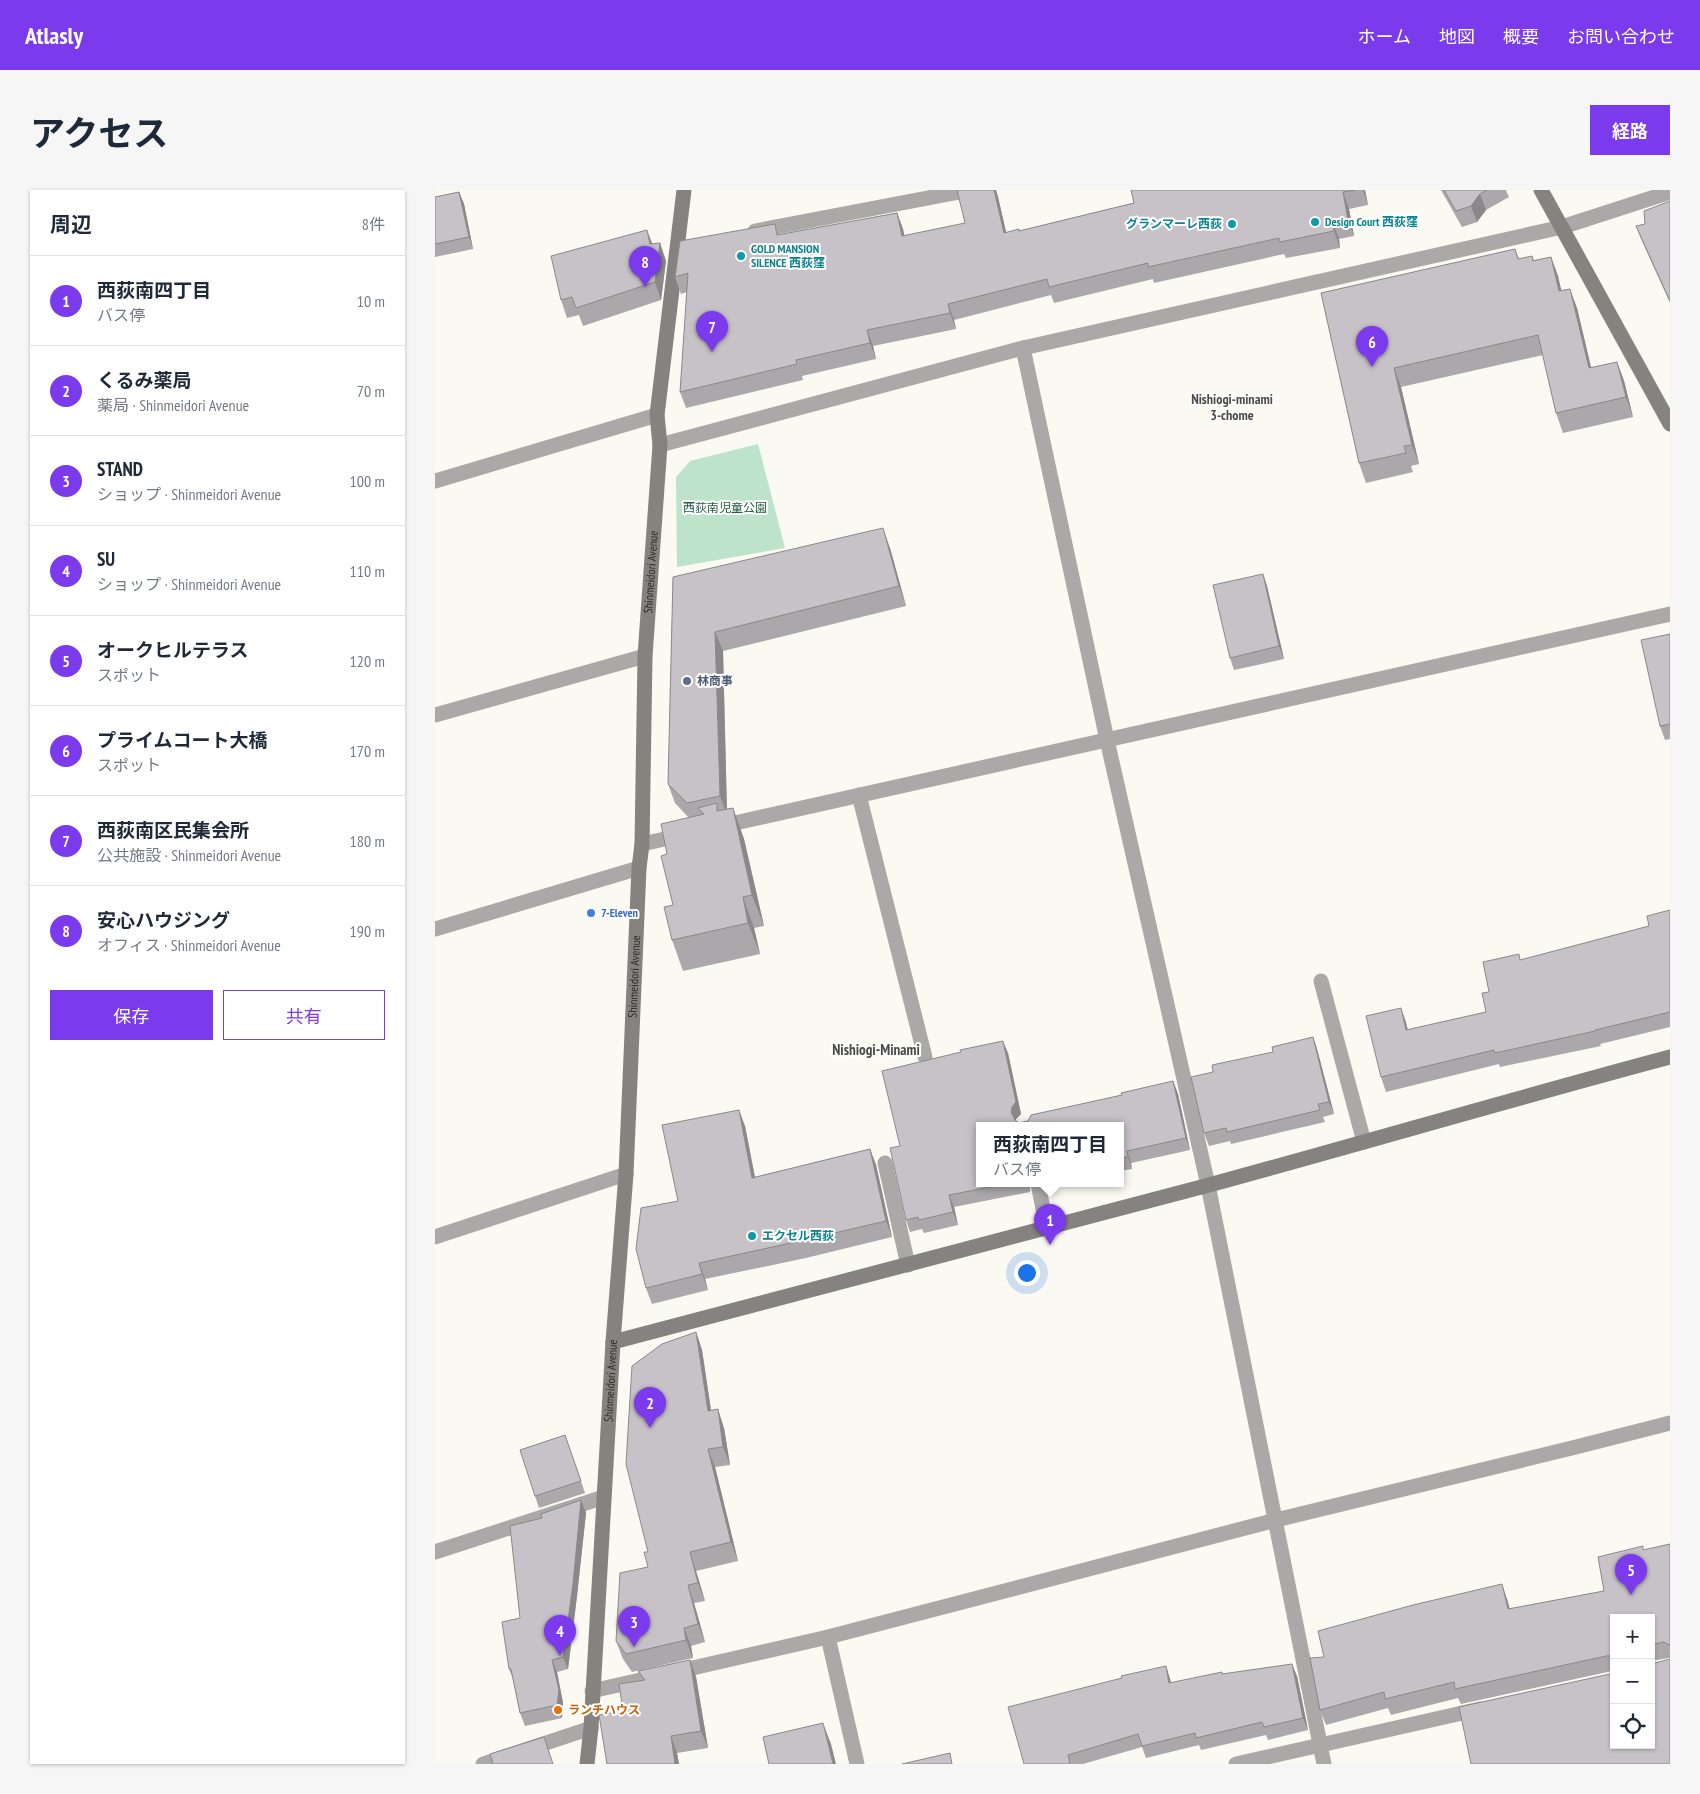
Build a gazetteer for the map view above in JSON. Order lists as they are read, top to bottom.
{
  "streets": {
    "street": ["Shinmeidori Avenue"]
  },
  "districts": ["Nishiogi-minami 3-chome", "Nishiogi-Minami"],
  "parks": ["西荻南児童公園"],
  "places": [
    "Design Court 西荻窪",
    "グランマーレ西荻",
    "GOLD MANSION SILENCE 西荻窪",
    "林商事",
    "7-Eleven",
    "エクセル西荻",
    "ランチハウス"
  ],
  "page": {
    "header": "Atlasly",
    "nav": [
      "ホーム",
      "地図",
      "概要",
      "お問い合わせ"
    ],
    "title": "アクセス",
    "buttons": [
      "経路",
      ["保存", "共有"]
    ],
    "heading": ["周辺", "8件"],
    "pins": [
      "8",
      "7",
      "6",
      "1",
      "2",
      "5",
      "3",
      "4"
    ],
    "list": [
      {
        "mark": "1",
        "name": "西荻南四丁目",
        "note": "バス停",
        "value": "10 m"
      },
      {
        "mark": "2",
        "name": "くるみ薬局",
        "note": "薬局 · Shinmeidori Avenue",
        "value": "70 m"
      },
      {
        "mark": "3",
        "name": "STAND",
        "note": "ショップ · Shinmeidori Avenue",
        "value": "100 m"
      },
      {
        "mark": "4",
        "name": "SU",
        "note": "ショップ · Shinmeidori Avenue",
        "value": "110 m"
      },
      {
        "mark": "5",
        "name": "オークヒルテラス",
        "note": "スポット",
        "value": "120 m"
      },
      {
        "mark": "6",
        "name": "プライムコート大橋",
        "note": "スポット",
        "value": "170 m"
      },
      {
        "mark": "7",
        "name": "西荻南区民集会所",
        "note": "公共施設 · Shinmeidori Avenue",
        "value": "180 m"
      },
      {
        "mark": "8",
        "name": "安心ハウジング",
        "note": "オフィス · Shinmeidori Avenue",
        "value": "190 m"
      }
    ],
    "popup": ["西荻南四丁目", "バス停"],
    "map_buttons": ["+", "−"]
  }
}
